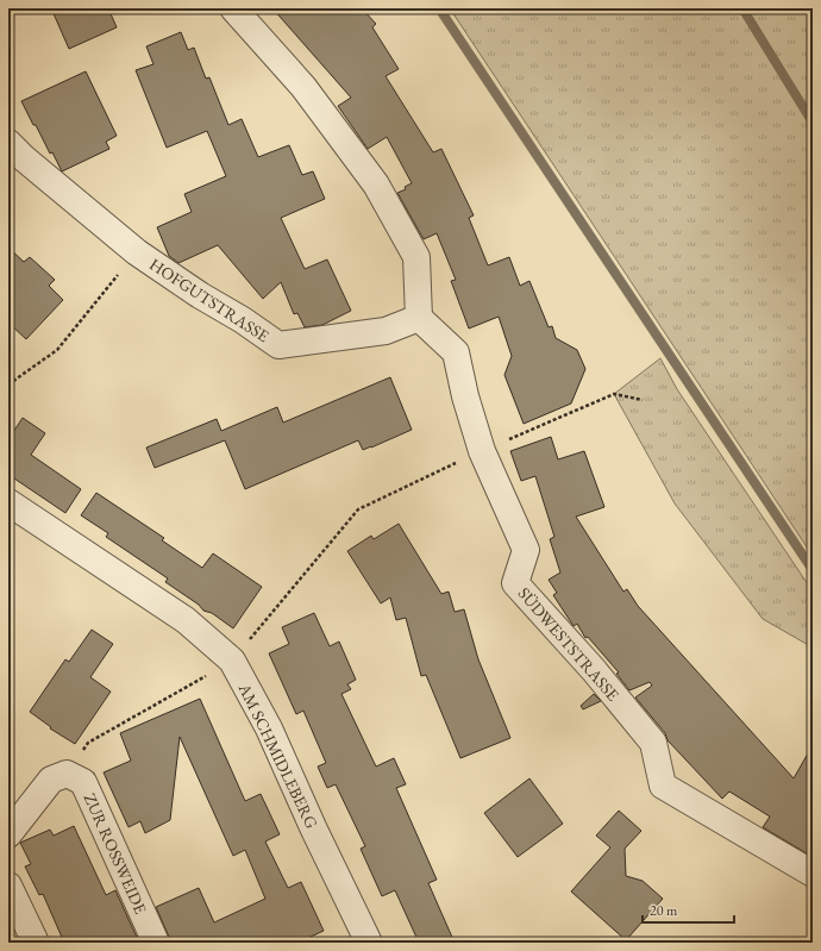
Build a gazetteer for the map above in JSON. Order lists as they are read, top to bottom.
{
  "streets": {
    "street": [
      "HOFGUTSTRASSE",
      "SÜDWESTSTRASSE",
      "AM SCHMIDLEBERG",
      "ZUR ROSSWEIDE"
    ]
  },
  "crossings": [
    ["HOFGUTSTRASSE", "SÜDWESTSTRASSE"]
  ],
  "scale_bar": "20 m"
}
